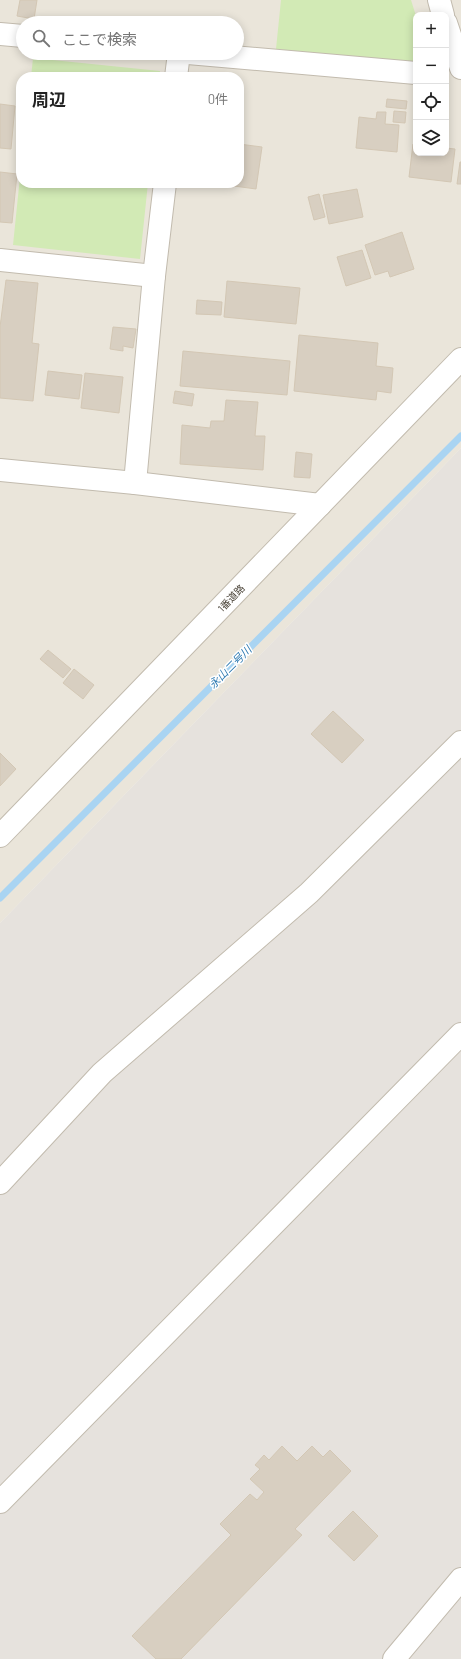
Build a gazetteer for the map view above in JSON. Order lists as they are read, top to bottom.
{
  "streets": {
    "street": ["1番道路"]
  },
  "water": ["永山二号川"],
  "page": {
    "map_buttons": ["+", "−"],
    "search": "ここで検索",
    "heading": ["周辺", "0件"]
  }
}
